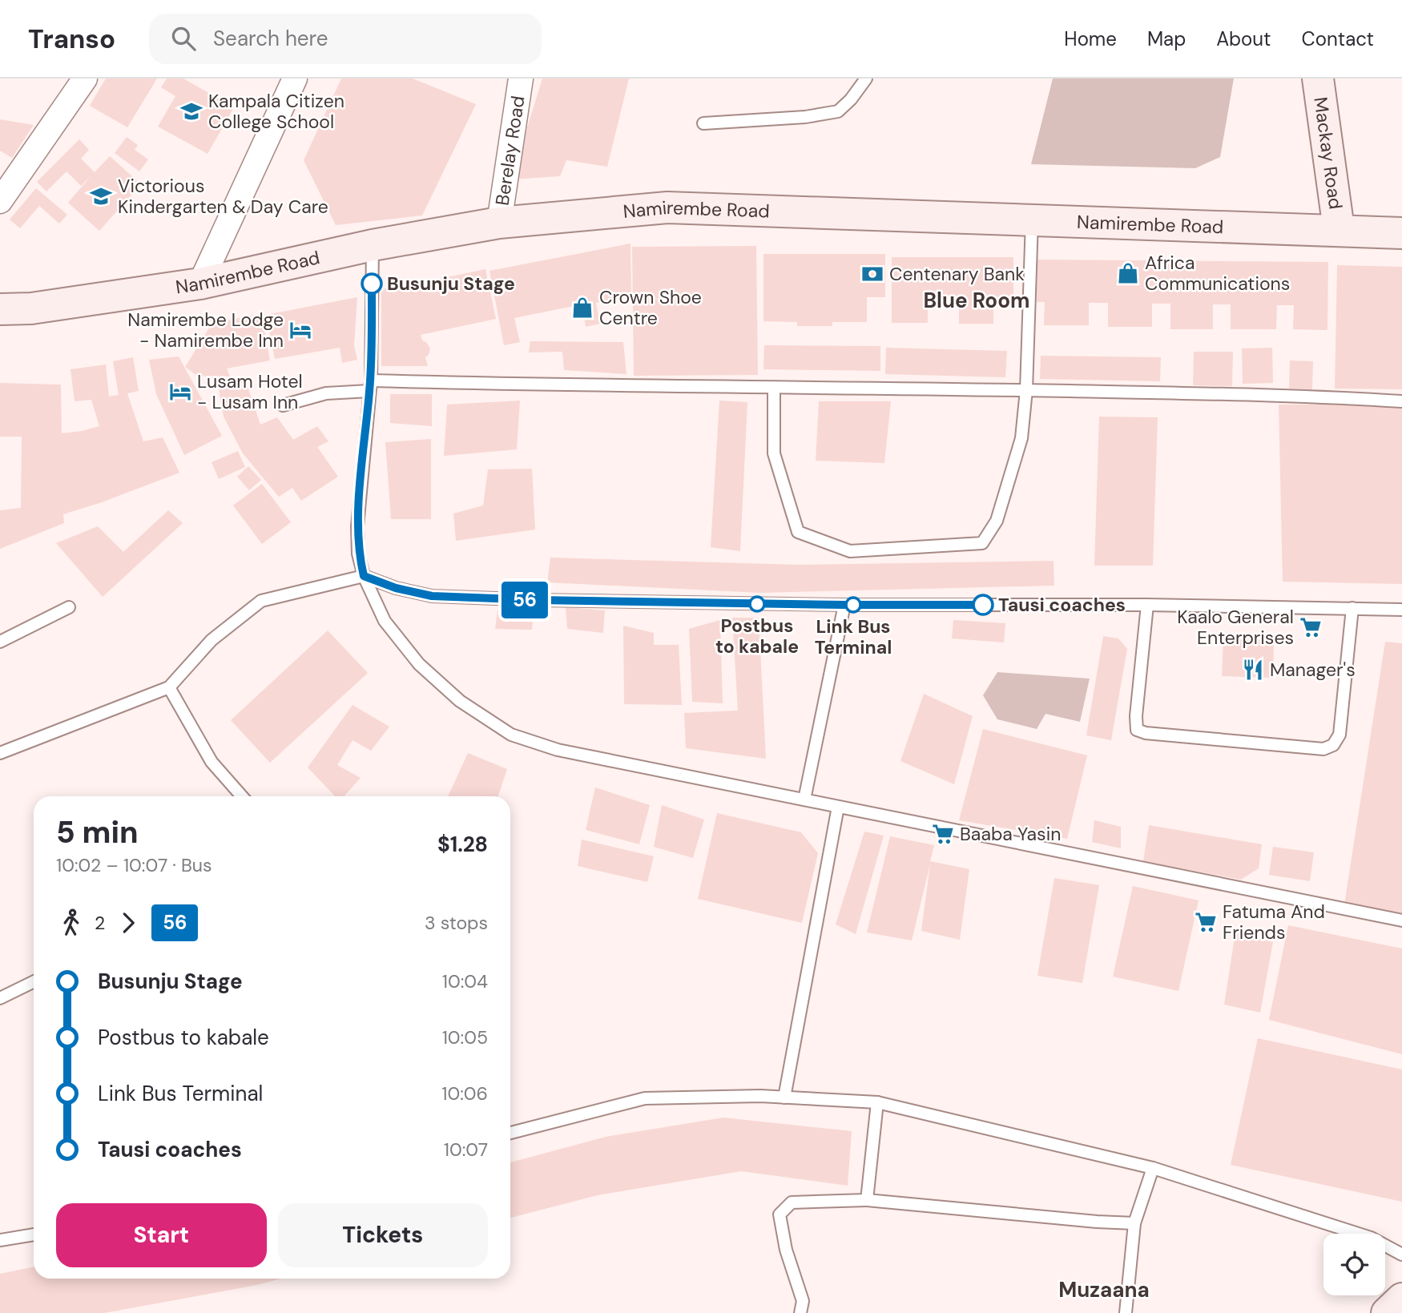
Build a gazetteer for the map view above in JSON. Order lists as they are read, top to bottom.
{
  "streets": {
    "main road": ["Mackay Road", "Namirembe Road"],
    "street": ["Berelay Road"]
  },
  "crossings": [
    ["Berelay Road", "Namirembe Road"],
    ["Mackay Road", "Namirembe Road"]
  ],
  "districts": ["Blue Room", "Muzaana"],
  "places": {
    "school or university": ["Kampala Citizen College School", "Victorious Kindergarten & Day Care"],
    "shop": ["Africa Communications", "Crown Shoe Centre"],
    "bank": ["Centenary Bank"],
    "other": [
      "Busunju Stage",
      "Postbus to kabale",
      "Link Bus Terminal",
      "Tausi coaches"
    ],
    "hotel": ["Namirembe Lodge - Namirembe Inn", "Lusam Hotel - Lusam Inn"],
    "supermarket": ["Kaalo General Enterprises", "Baaba Yasin", "Fatuma And Friends"],
    "restaurant": ["Manager's"]
  },
  "lines": ["bus line 56"],
  "page": {
    "header": "Transo",
    "search": "Search here",
    "nav": [
      "Home",
      "Map",
      "About",
      "Contact"
    ],
    "on_map": "56",
    "heading": ["5 min", "10:02 – 10:07 · Bus", "$1.28"],
    "legs": ["2", "56", "3 stops"],
    "list": [
      {
        "name": "Busunju Stage",
        "value": "10:04"
      },
      {
        "name": "Postbus to kabale",
        "value": "10:05"
      },
      {
        "name": "Link Bus Terminal",
        "value": "10:06"
      },
      {
        "name": "Tausi coaches",
        "value": "10:07"
      }
    ],
    "buttons": ["Start", "Tickets"]
  }
}
